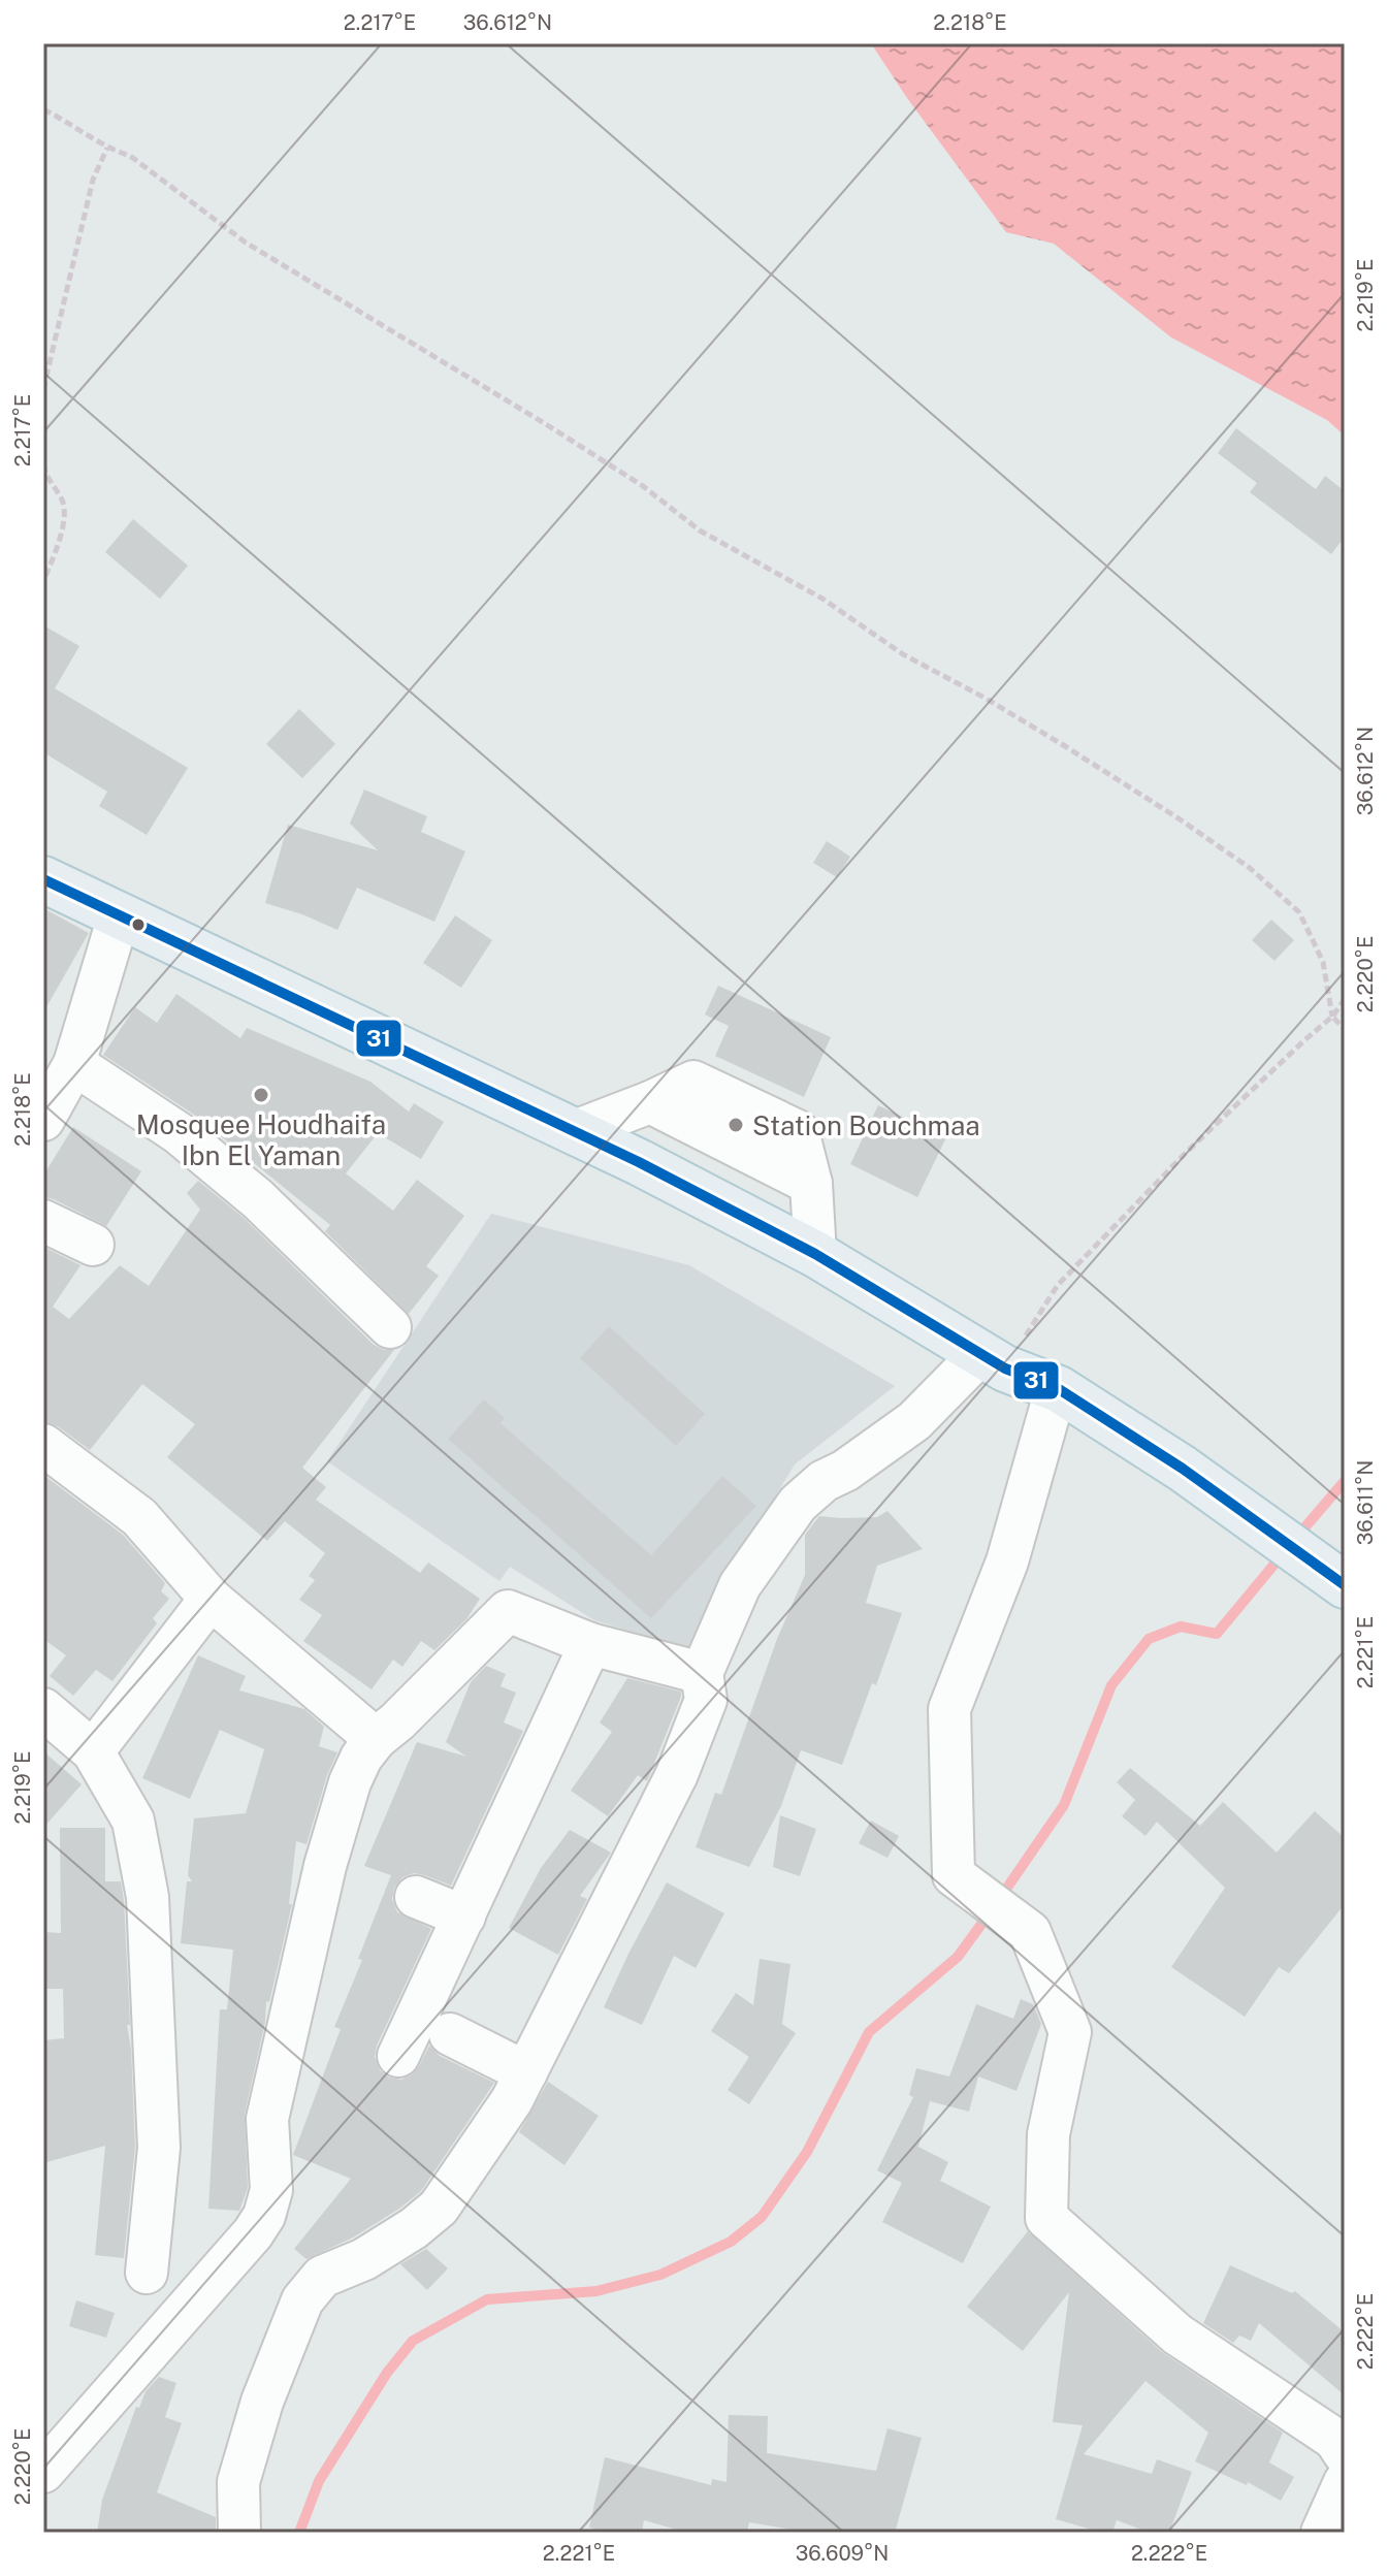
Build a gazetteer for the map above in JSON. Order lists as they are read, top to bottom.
{
  "places": ["Mosquee Houdhaifa Ibn El Yaman", "Station Bouchmaa"],
  "lines": ["transit line 31"],
  "coordinates": [
    "2.217°E",
    "36.612°N",
    "2.218°E",
    "2.219°E",
    "2.220°E",
    "36.611°N",
    "2.221°E",
    "2.222°E",
    "36.609°N"
  ]
}
